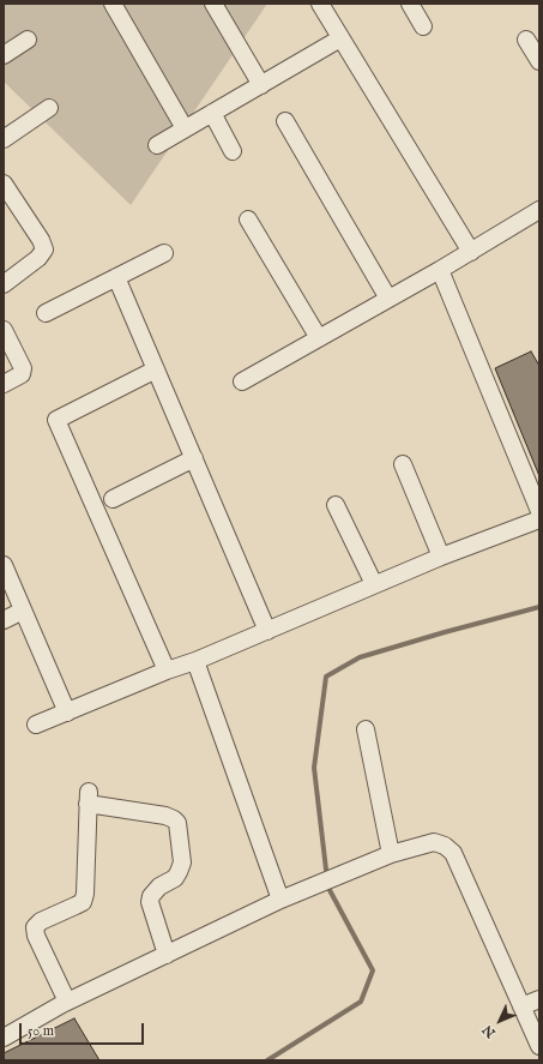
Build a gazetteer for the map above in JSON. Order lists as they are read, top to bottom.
{
  "scale_bar": "50 m",
  "north": "bottom left"
}
